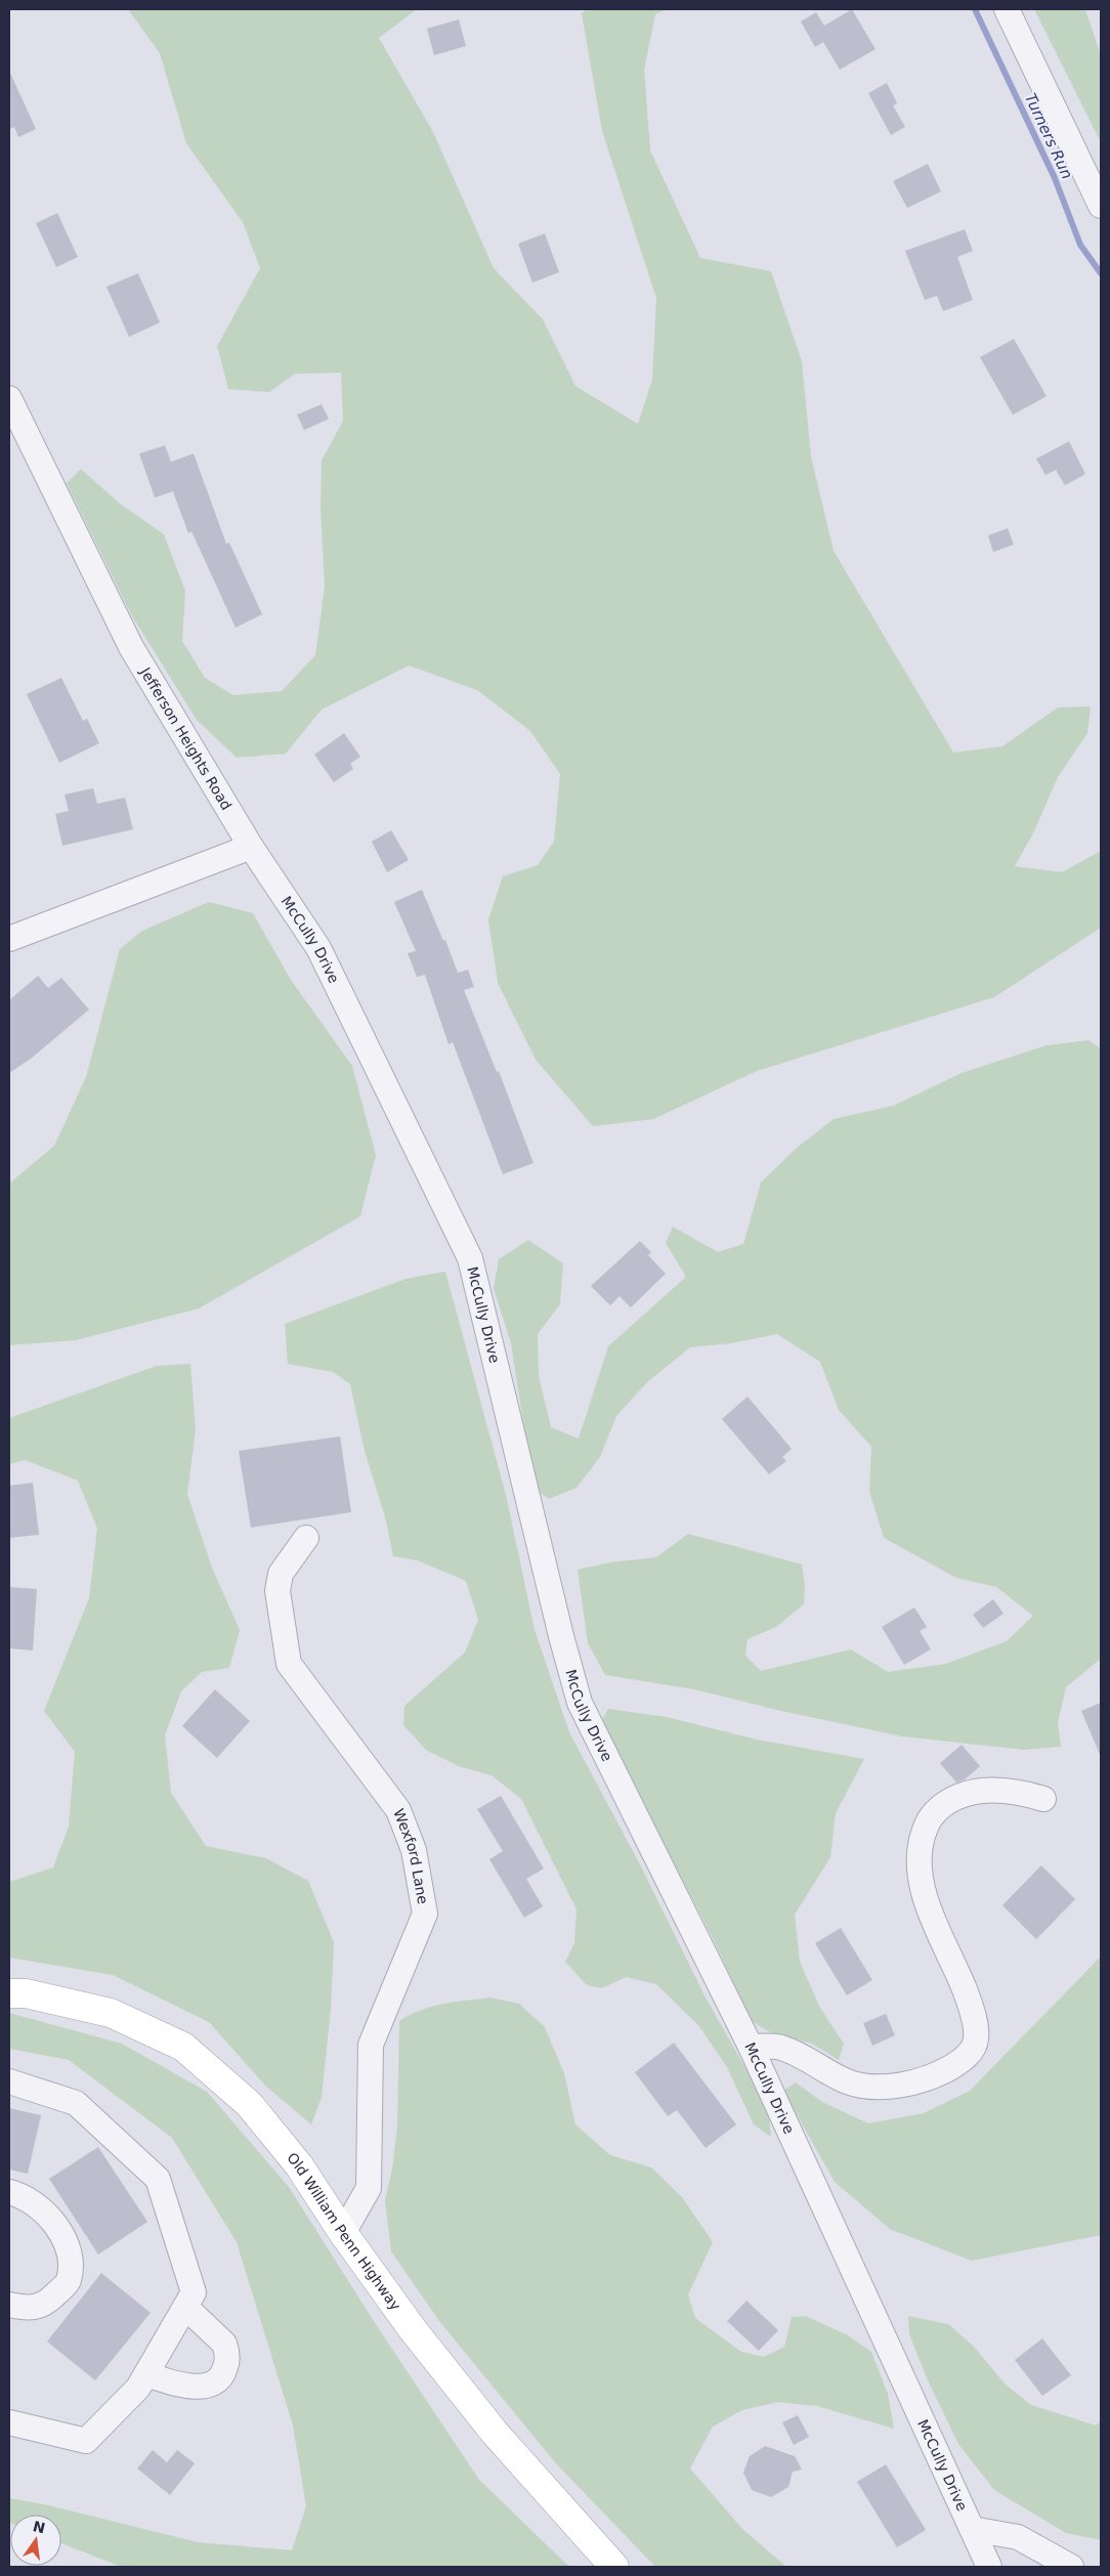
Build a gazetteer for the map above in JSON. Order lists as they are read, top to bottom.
{
  "streets": {
    "main road": ["Old William Penn Highway"],
    "street": ["Jefferson Heights Road", "McCully Drive", "Wexford Lane"]
  },
  "crossings": [
    ["Jefferson Heights Road", "McCully Drive"],
    ["Wexford Lane", "Old William Penn Highway"]
  ],
  "water": ["Turners Run"],
  "north": "top"
}
